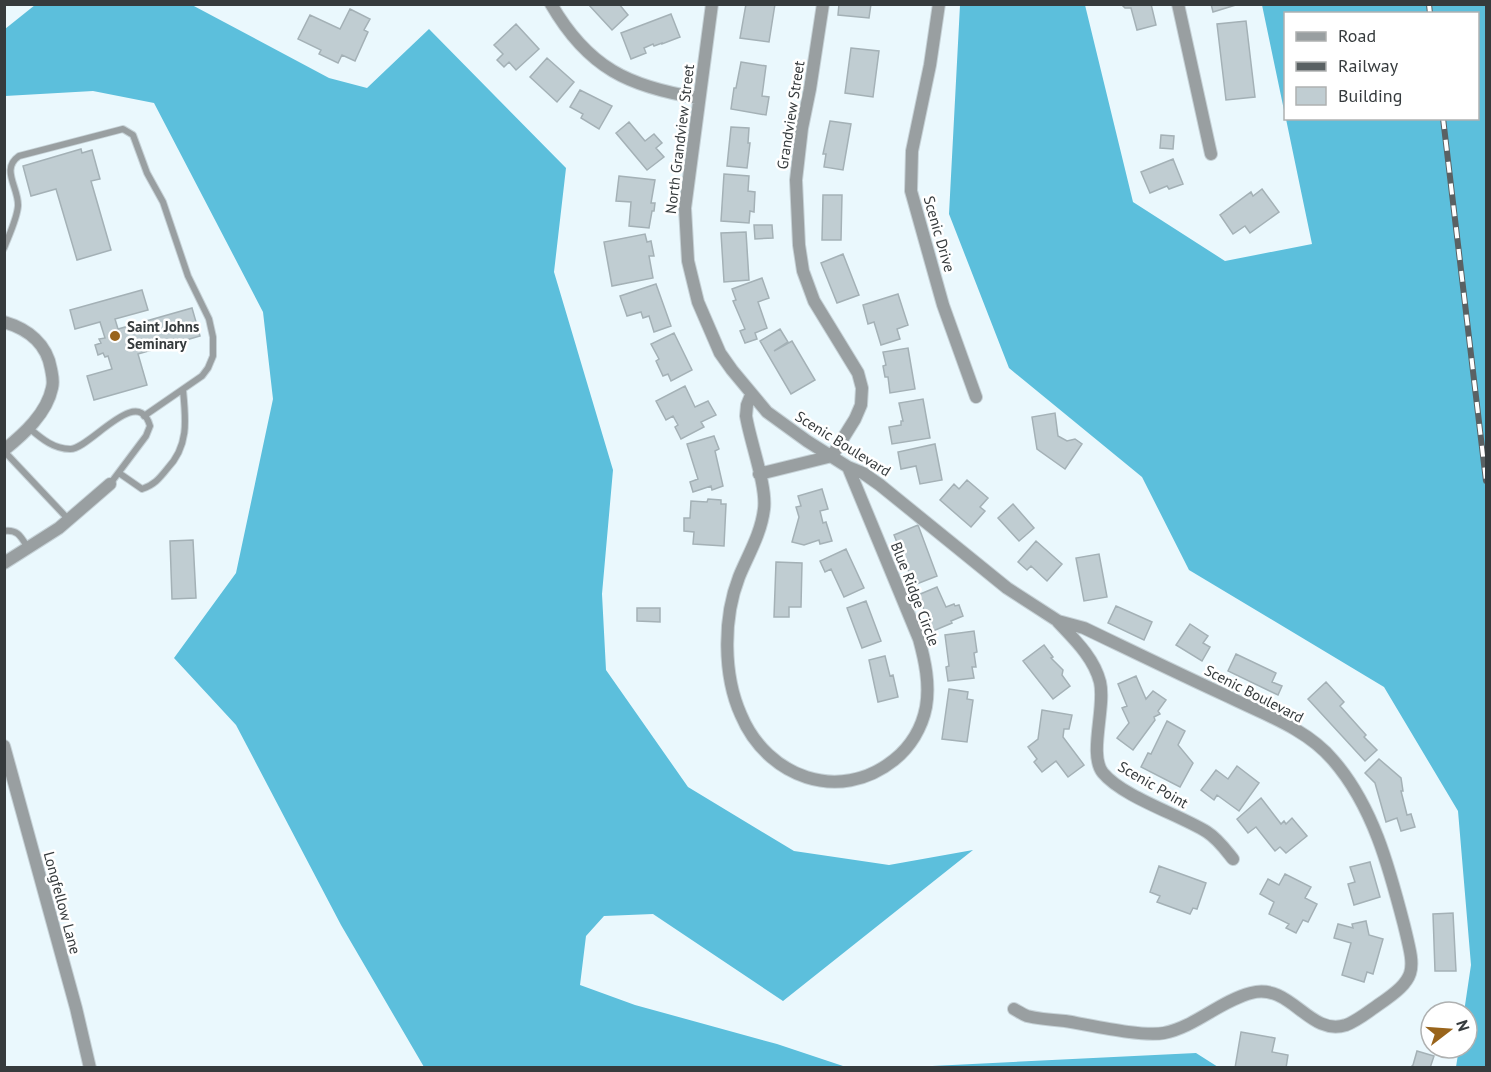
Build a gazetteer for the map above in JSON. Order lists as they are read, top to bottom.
{
  "streets": {
    "street": [
      "Grandview Street",
      "North Grandview Street",
      "Scenic Drive",
      "Scenic Boulevard",
      "Blue Ridge Circle",
      "Scenic Point",
      "Longfellow Lane"
    ]
  },
  "crossings": [
    ["Grandview Street", "Scenic Boulevard"],
    ["North Grandview Street", "Scenic Boulevard"],
    ["Scenic Boulevard", "Blue Ridge Circle"],
    ["Scenic Boulevard", "Scenic Point"]
  ],
  "places": ["Saint Johns Seminary"],
  "legend": ["Road", "Railway", "Building"],
  "north": "right"
}
